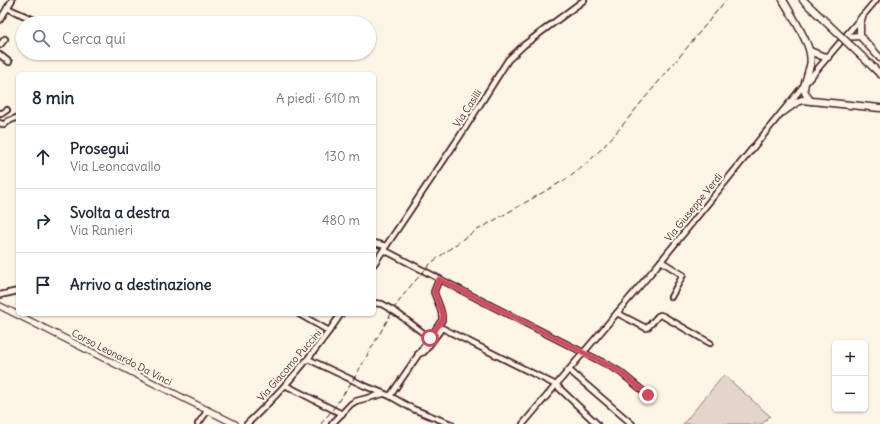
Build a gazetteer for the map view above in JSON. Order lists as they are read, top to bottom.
{
  "streets": {
    "main road": ["Corso Leonardo Da Vinci"],
    "street": ["Via Casilli", "Via Giuseppe Verdi", "Via Giacomo Puccini"]
  },
  "page": {
    "search": "Cerca qui",
    "heading": ["8 min", "A piedi · 610 m"],
    "list": [
      ["Prosegui", "Via Leoncavallo", "130 m"],
      ["Svolta a destra", "Via Ranieri", "480 m"],
      "Arrivo a destinazione"
    ],
    "map_buttons": ["+", "−"]
  }
}
